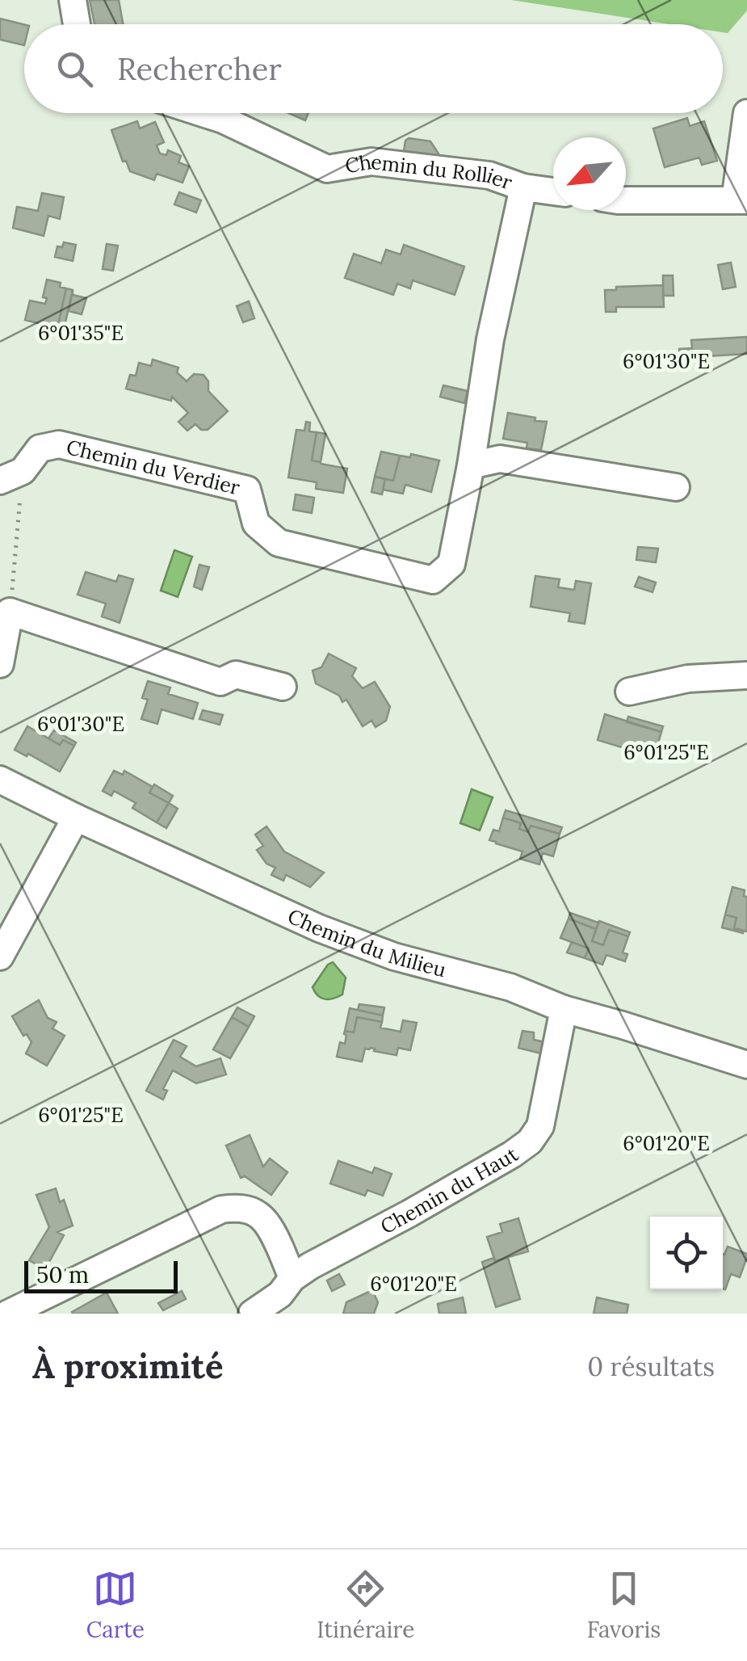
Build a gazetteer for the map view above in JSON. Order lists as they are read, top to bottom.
{
  "streets": {
    "street": [
      "Chemin du Rollier",
      "Chemin du Verdier",
      "Chemin du Milieu",
      "Chemin du Haut"
    ]
  },
  "crossings": [
    ["Chemin du Milieu", "Chemin du Haut"]
  ],
  "scale_bar": "50 m",
  "north": "bottom left",
  "page": {
    "search": "Rechercher",
    "scale": "50 m",
    "heading": ["À proximité", "0 résultats"],
    "nav": ["Carte", "Itinéraire", "Favoris"]
  },
  "coordinates": [
    "6°01'35\"E",
    "6°01'30\"E",
    "6°01'25\"E",
    "6°01'20\"E"
  ]
}
